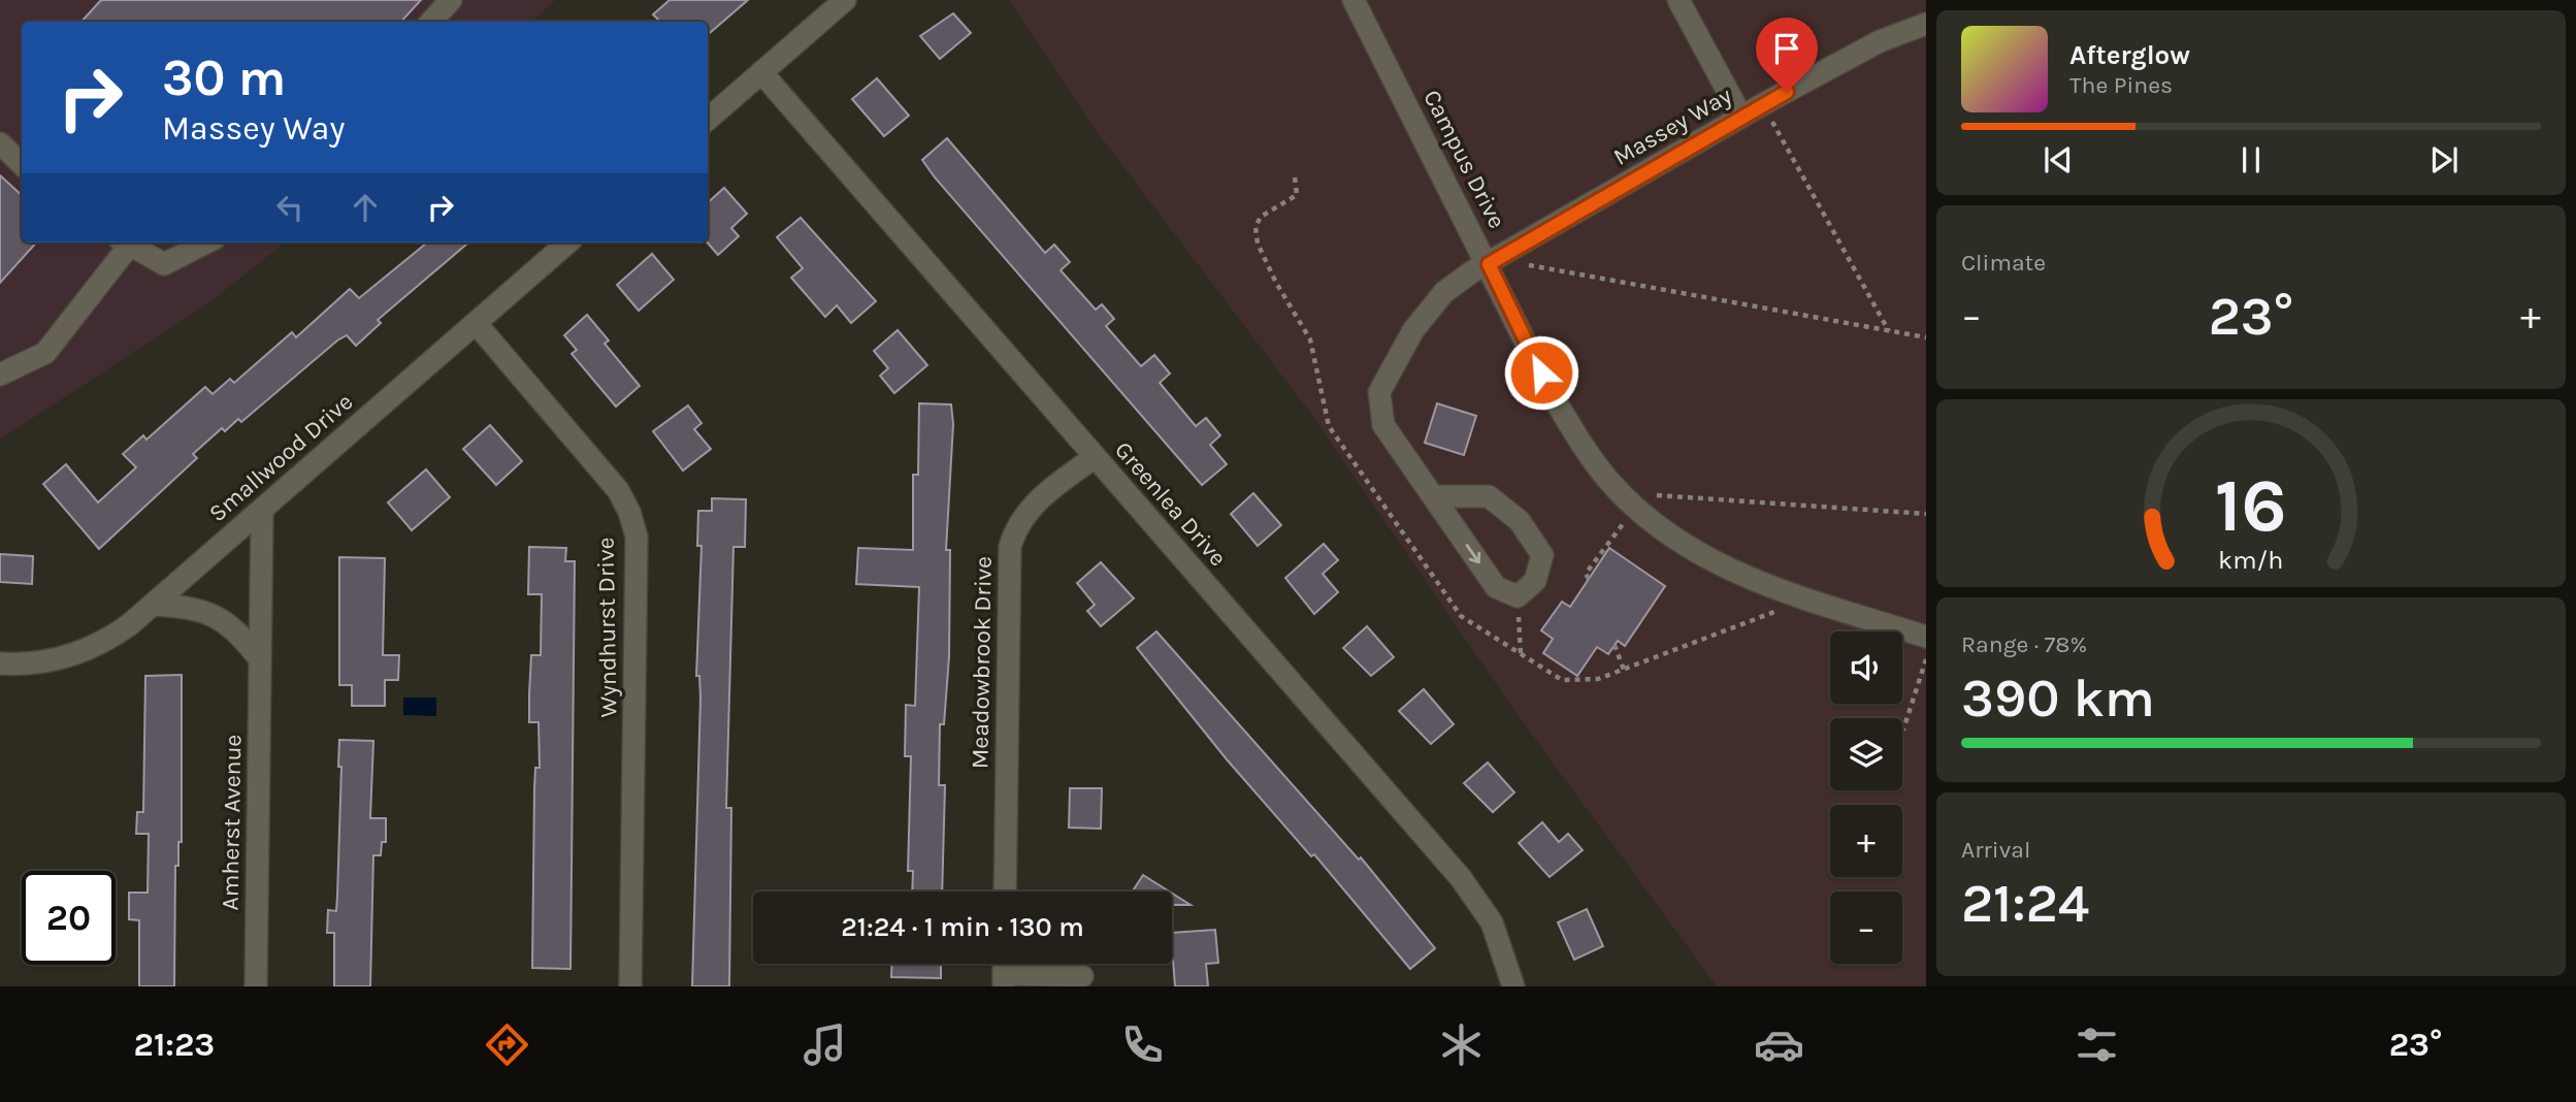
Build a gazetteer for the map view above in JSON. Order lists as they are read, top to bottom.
{
  "streets": {
    "street": [
      "Massey Way",
      "Campus Drive",
      "Smallwood Drive",
      "Greenlea Drive",
      "Wyndhurst Drive",
      "Meadowbrook Drive",
      "Amherst Avenue"
    ]
  },
  "crossings": [
    ["Massey Way", "Campus Drive"],
    ["Smallwood Drive", "Wyndhurst Drive"],
    ["Smallwood Drive", "Amherst Avenue"],
    ["Greenlea Drive", "Meadowbrook Drive"]
  ],
  "page": {
    "turn": ["30 m", "Massey Way"],
    "song": ["Afterglow", "The Pines"],
    "tile": [
      "Climate",
      ["Range · 78%", "390 km"],
      ["Arrival", "21:24"]
    ],
    "heat": ["−", "23°", "+"],
    "map_buttons": ["+", "−"],
    "limit": "20",
    "trip": "21:24 · 1 min · 130 m",
    "tabs": ["21:23", "23°"],
    "gauge": ["16", "km/h"]
  }
}
